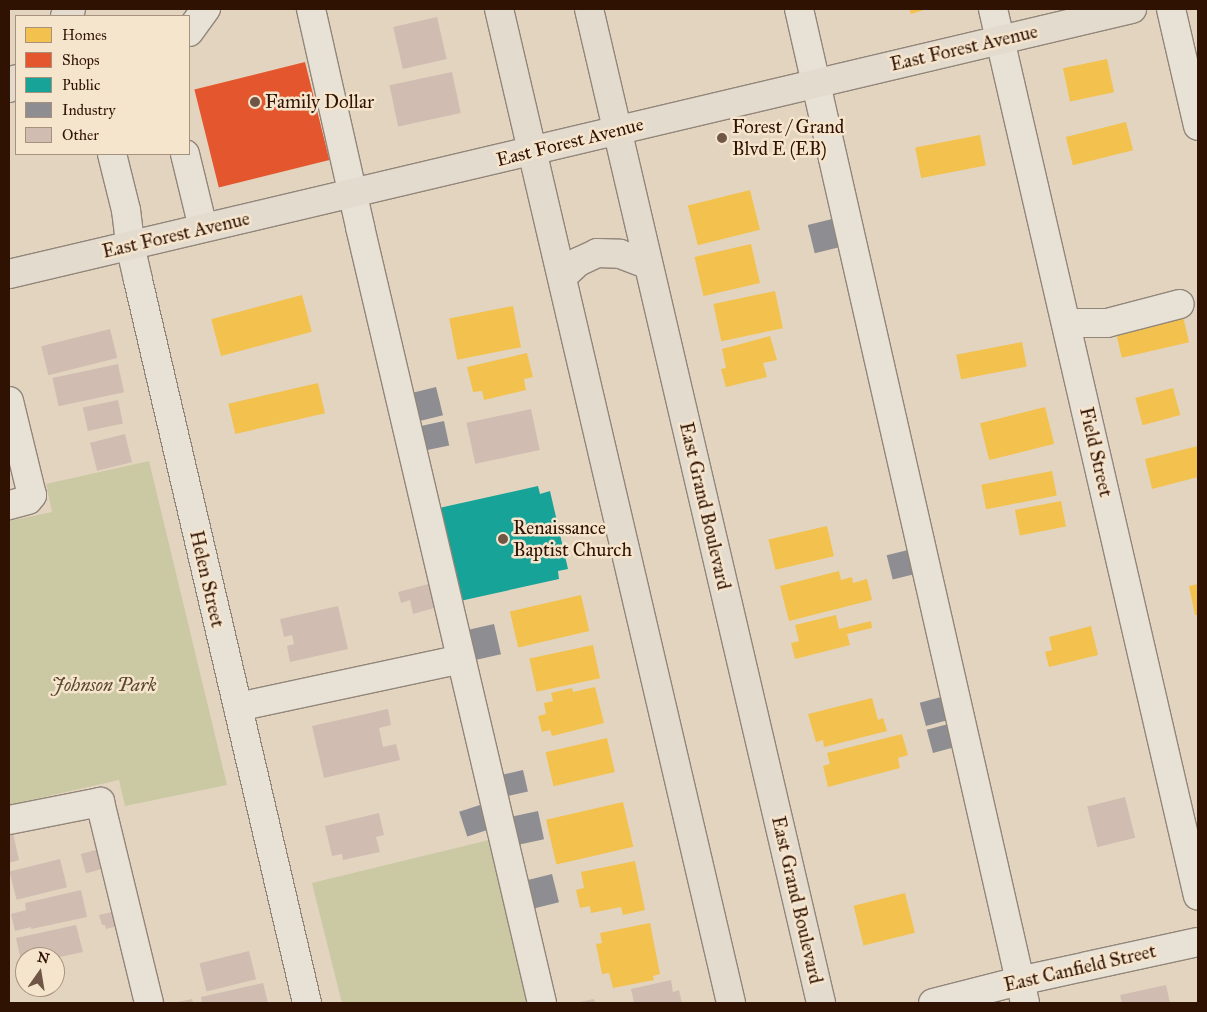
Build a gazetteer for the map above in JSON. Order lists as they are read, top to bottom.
{
  "streets": {
    "main road": ["East Forest Avenue", "East Grand Boulevard"],
    "street": ["Field Street", "Helen Street", "East Canfield Street"]
  },
  "crossings": [
    ["East Forest Avenue", "Field Street"],
    ["East Forest Avenue", "East Grand Boulevard"],
    ["East Forest Avenue", "Helen Street"]
  ],
  "parks": ["Johnson Park"],
  "places": ["Family Dollar", "Forest / Grand Blvd E (EB)", "Renaissance Baptist Church"],
  "legend": [
    "Homes",
    "Shops",
    "Public",
    "Industry",
    "Other"
  ],
  "north": "top"
}
